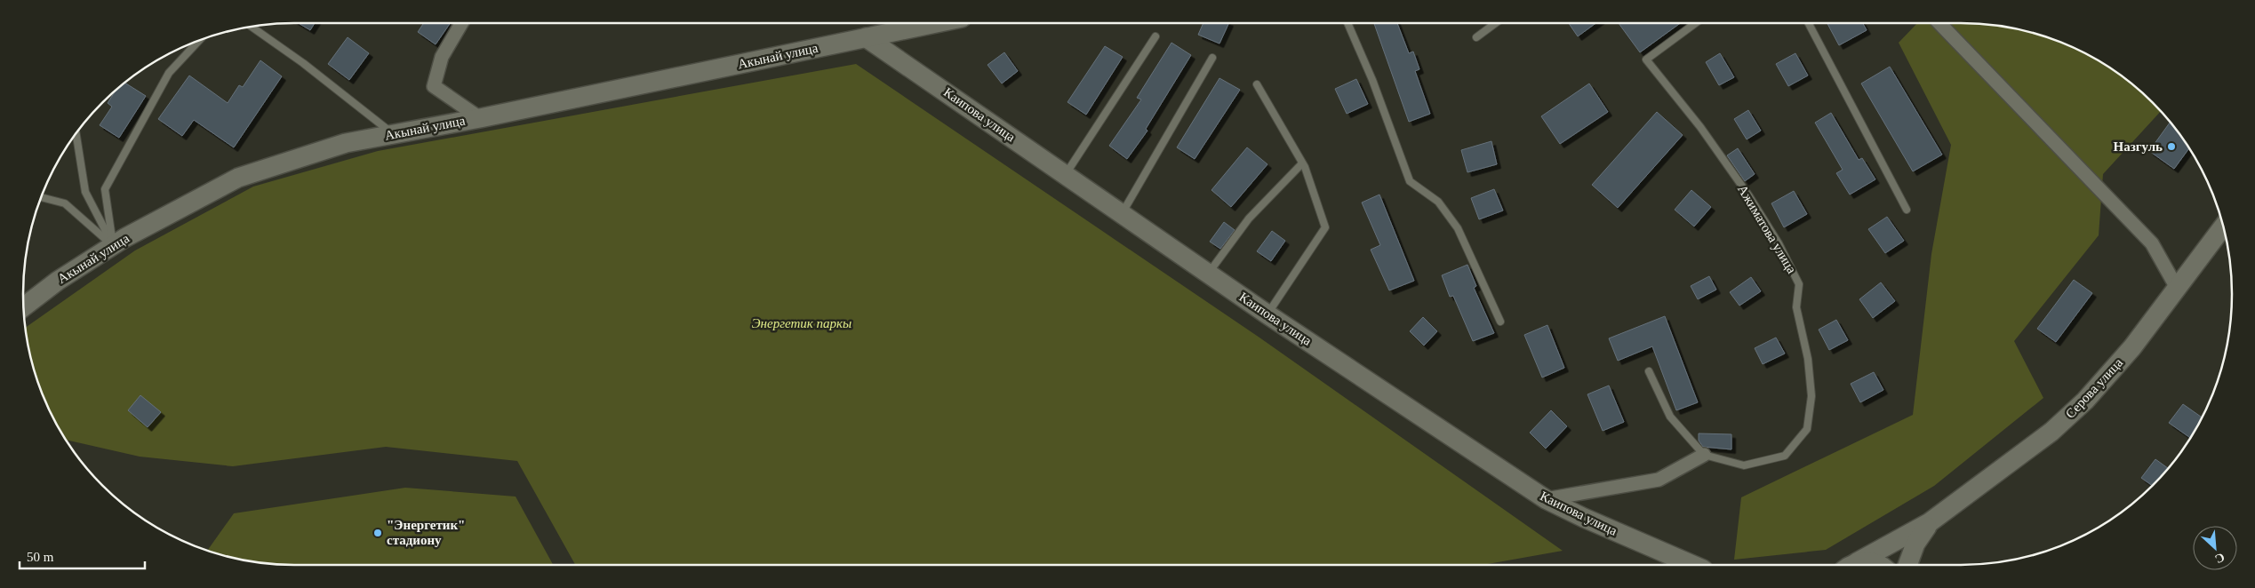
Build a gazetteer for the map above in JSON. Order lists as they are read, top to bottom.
{
  "streets": {
    "main road": ["Акынай улица", "Каипова улица", "Серова улица"],
    "lane": ["Ажиматова улица"]
  },
  "crossings": [
    ["Акынай улица", "Каипова улица"]
  ],
  "parks": ["Энергетик паркы"],
  "places": ["Назгуль", "\"Энергетик\" стадиону"],
  "scale_bar": "50 m",
  "north": "bottom right"
}
